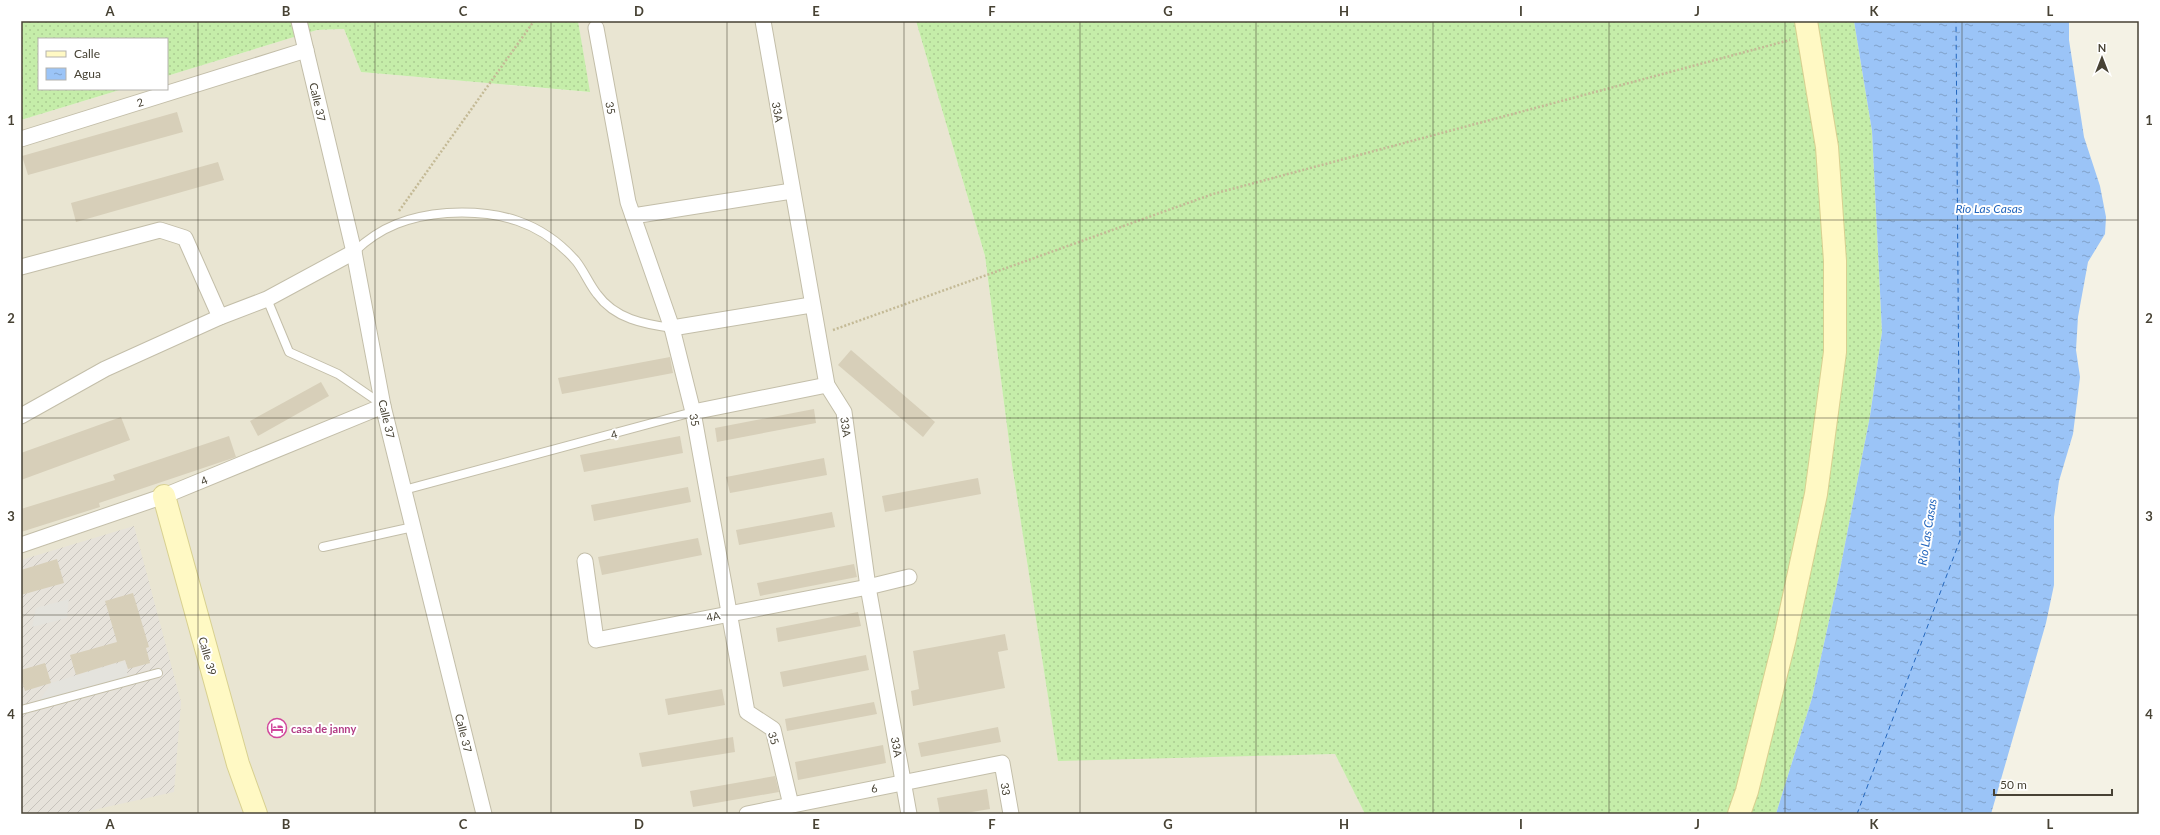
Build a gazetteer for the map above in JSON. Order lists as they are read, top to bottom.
{
  "streets": {
    "street": [
      "2",
      "Calle 37",
      "35",
      "33A",
      "4",
      "4A",
      "Calle 39",
      "6",
      "33"
    ]
  },
  "crossings": [
    ["2", "Calle 37"],
    ["Calle 37", "4"],
    ["35", "4"],
    ["35", "4A"],
    ["35", "6"],
    ["33A", "4"],
    ["33A", "4A"],
    ["33A", "6"],
    ["4", "Calle 39"],
    ["6", "33"]
  ],
  "water": ["Río Las Casas"],
  "places": {
    "hotel": ["casa de janny"]
  },
  "legend": ["Calle", "Agua"],
  "scale_bar": "50 m",
  "north": "top",
  "grid": {
    "columns": [
      "A",
      "B",
      "C",
      "D",
      "E",
      "F",
      "G",
      "H",
      "I",
      "J",
      "K",
      "L"
    ],
    "rows": [
      "1",
      "2",
      "3",
      "4"
    ]
  }
}
